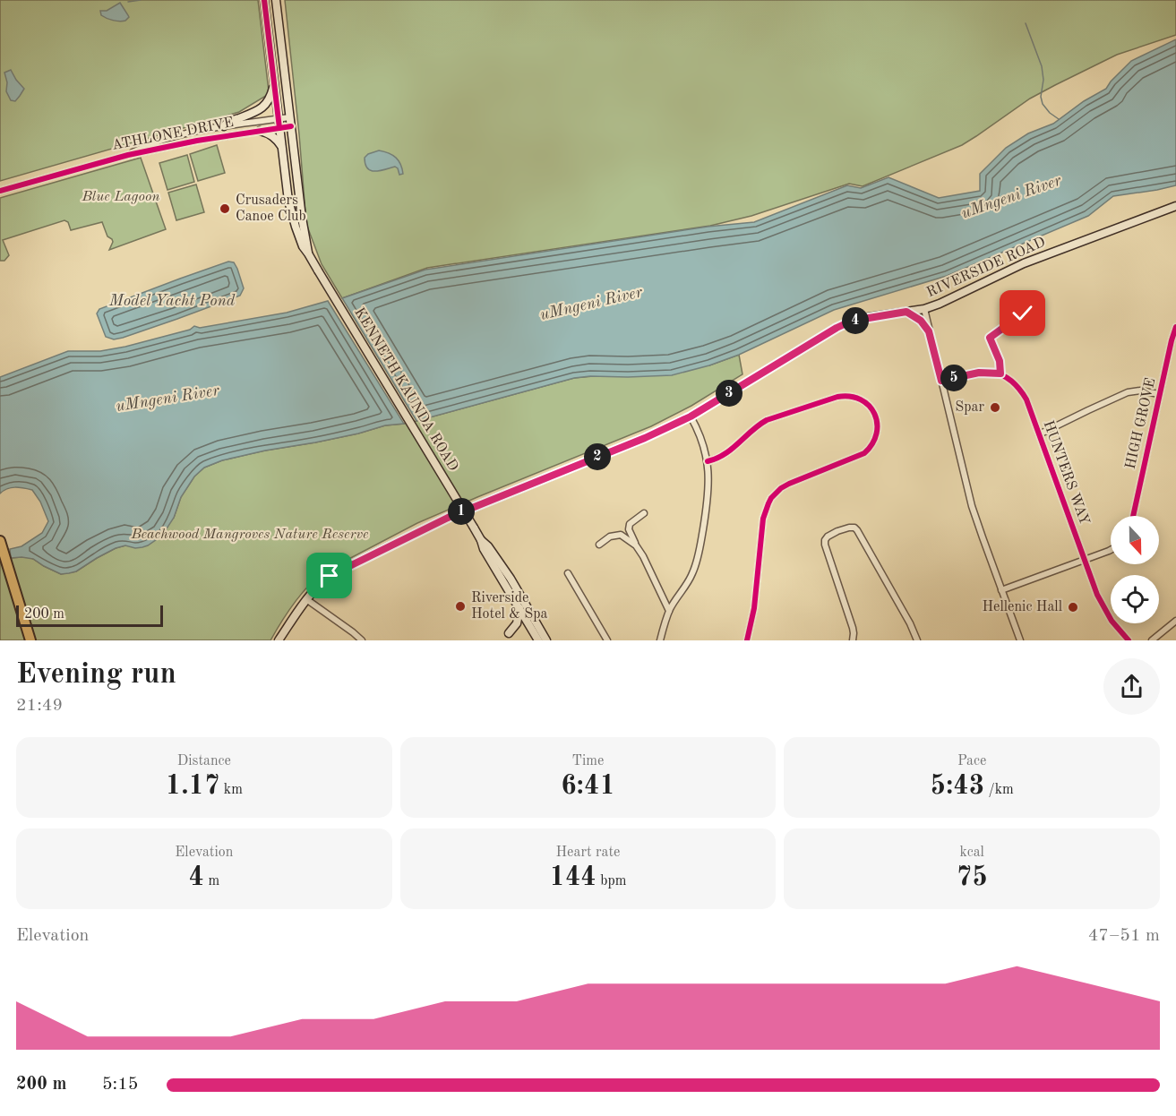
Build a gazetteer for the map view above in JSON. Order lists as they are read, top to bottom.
{
  "streets": {
    "main road": ["RIVERSIDE ROAD", "KENNETH KAUNDA ROAD"],
    "street": ["ATHLONE DRIVE", "HIGH GROVE", "HUNTERS WAY"]
  },
  "crossings": [
    ["ATHLONE DRIVE", "KENNETH KAUNDA ROAD"]
  ],
  "water": ["uMngeni River", "Model Yacht Pond"],
  "parks": ["Blue Lagoon", "Beachwood Mangroves Nature Reserve"],
  "places": [
    "Crusaders Canoe Club",
    "Spar",
    "Riverside Hotel & Spa",
    "Hellenic Hall"
  ],
  "scale_bar": "200 m",
  "north": "bottom",
  "page": {
    "pins": [
      "4",
      "5",
      "3",
      "2",
      "1"
    ],
    "scale": "200 m",
    "heading": ["Evening run", "21:49"],
    "stats": [
      ["Distance", "1.17 km"],
      ["Time", "6:41"],
      ["Pace", "5:43 /km"],
      ["Elevation", "4 m"],
      ["Heart rate", "144 bpm"],
      ["kcal", "75"]
    ],
    "chart": ["Elevation", "47–51 m"],
    "list": [
      {
        "name": "200 m",
        "note": "5:15"
      }
    ]
  }
}
